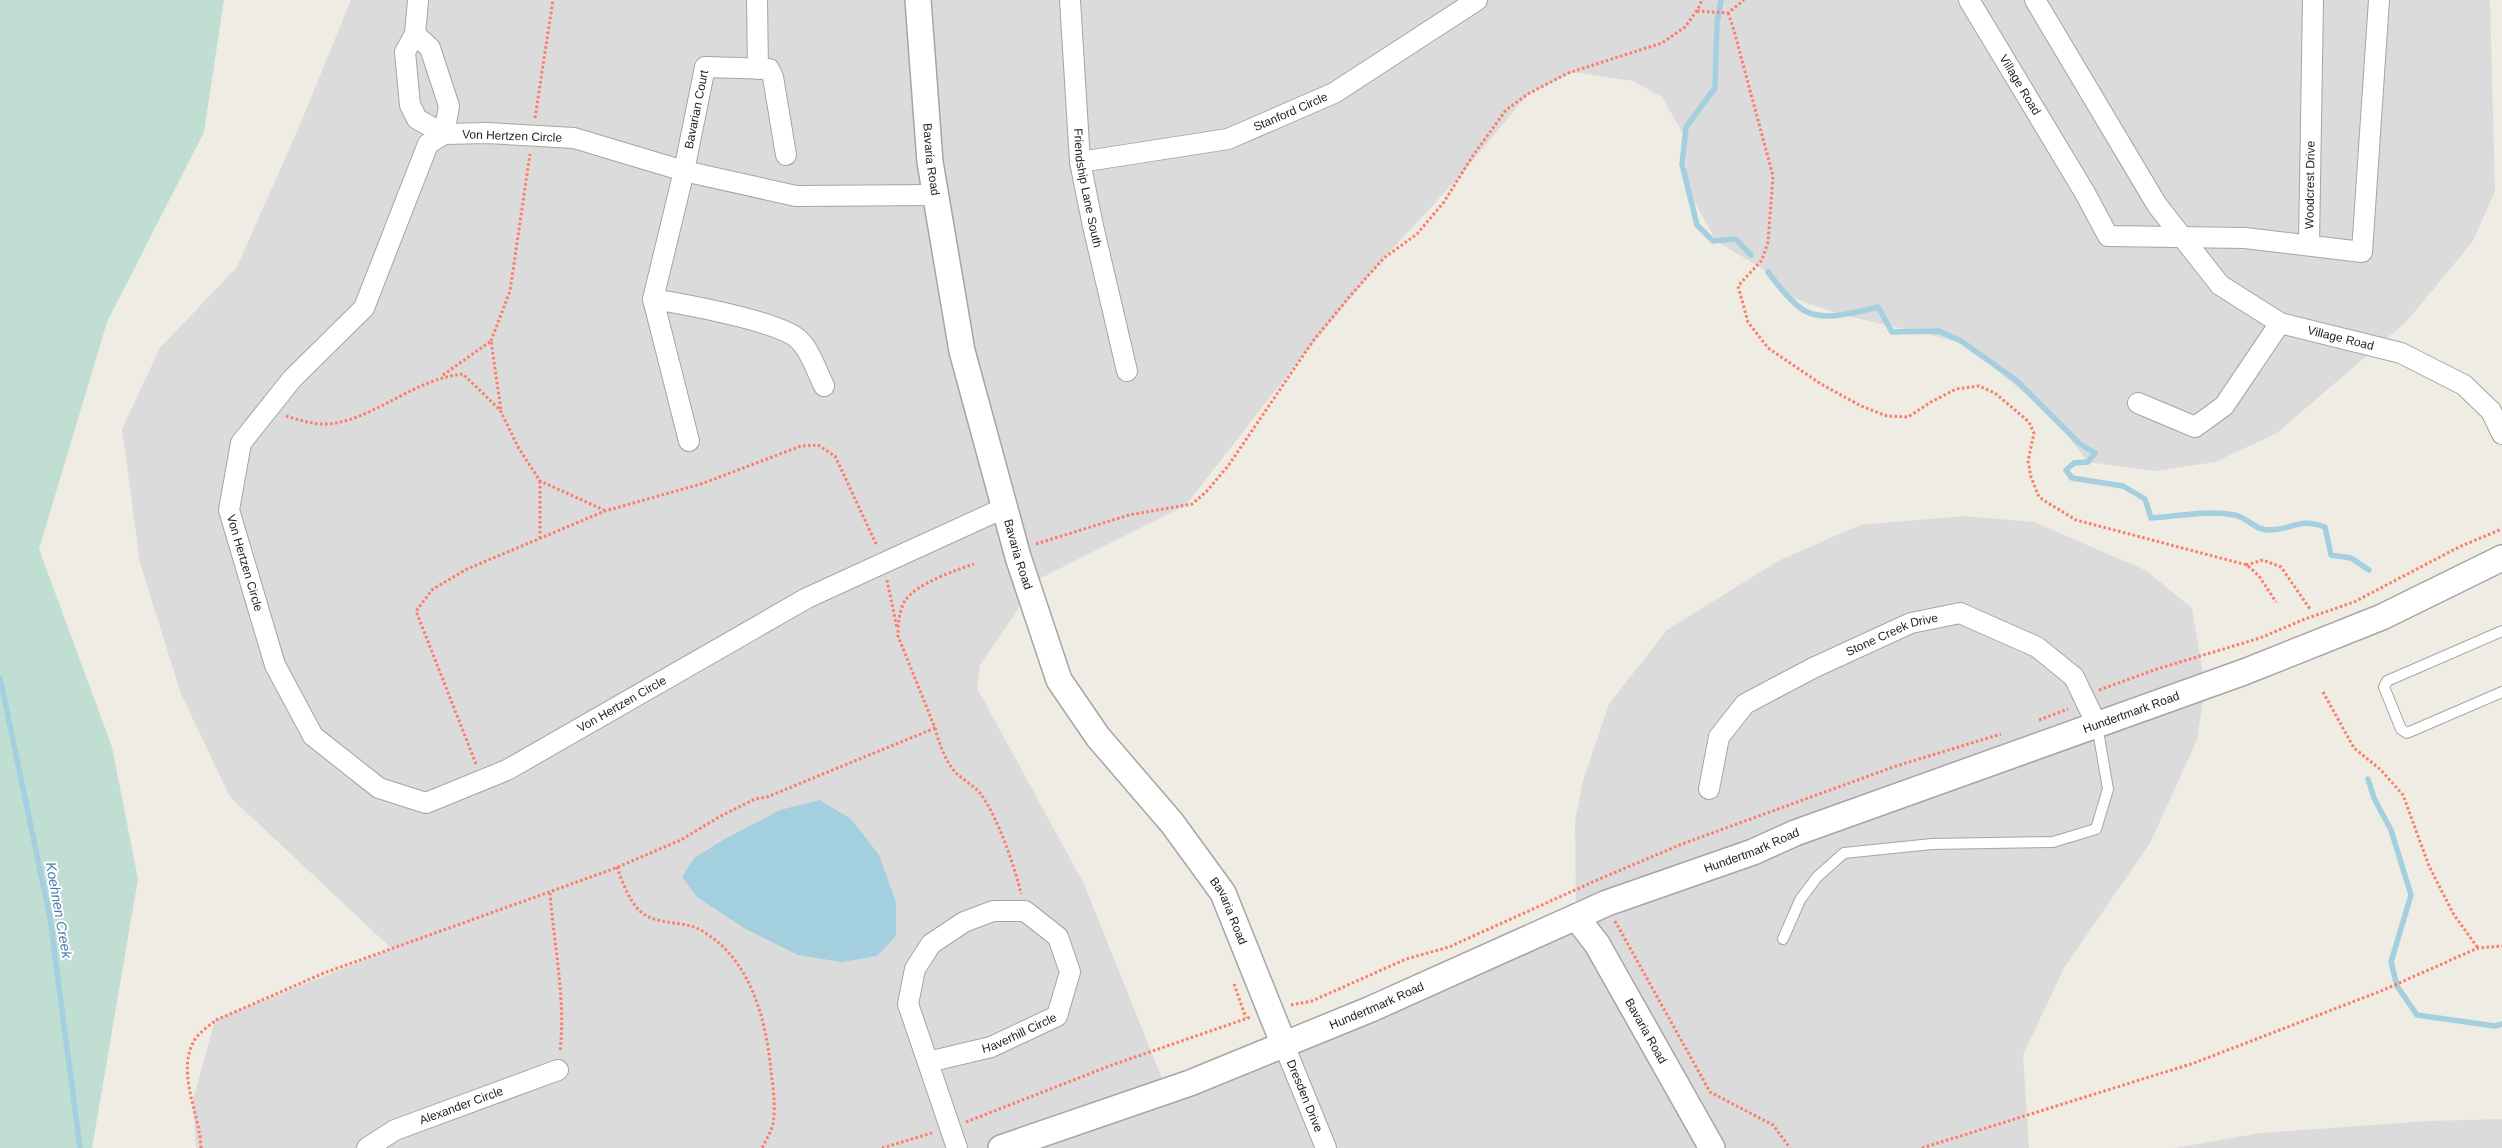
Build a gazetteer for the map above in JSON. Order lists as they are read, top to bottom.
{
  "streets": {
    "street": [
      "Village Road",
      "Bavarian Court",
      "Stanford Circle",
      "Von Hertzen Circle",
      "Bavaria Road",
      "Woodcrest Drive",
      "Friendship Lane South",
      "Stone Creek Drive",
      "Hundertmark Road",
      "Haverhill Circle",
      "Dresden Drive",
      "Alexander Circle"
    ]
  },
  "crossings": [
    ["Village Road", "Woodcrest Drive"],
    ["Bavarian Court", "Von Hertzen Circle"],
    ["Stanford Circle", "Friendship Lane South"],
    ["Von Hertzen Circle", "Bavaria Road"],
    ["Bavaria Road", "Hundertmark Road"],
    ["Bavaria Road", "Dresden Drive"],
    ["Stone Creek Drive", "Hundertmark Road"],
    ["Hundertmark Road", "Dresden Drive"]
  ],
  "water": ["Koehnen Creek"]
}
